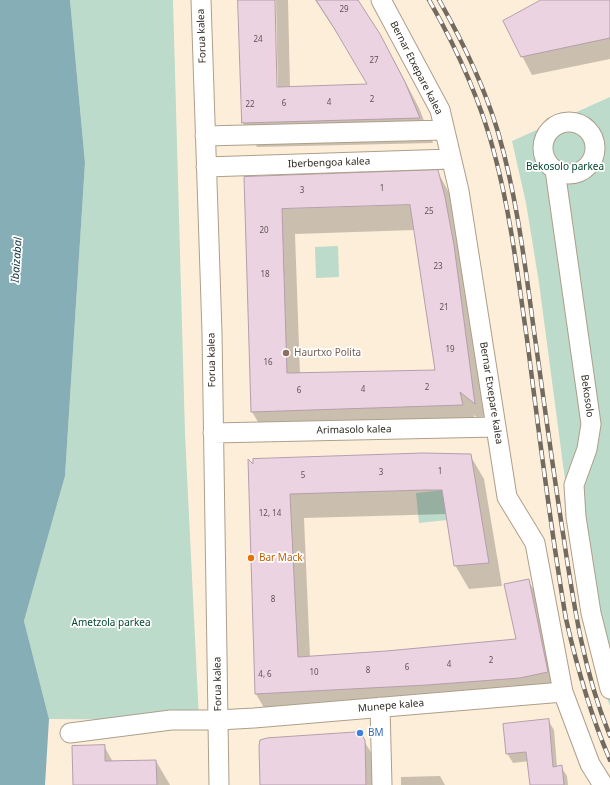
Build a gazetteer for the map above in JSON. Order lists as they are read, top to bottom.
{
  "streets": {
    "street": [
      "Forua kalea",
      "Bernar Etxepare kalea",
      "Iberbengoa kalea",
      "Bekosolo",
      "Arimasolo kalea",
      "Munepe kalea"
    ]
  },
  "crossings": [
    ["Forua kalea", "Iberbengoa kalea"],
    ["Forua kalea", "Arimasolo kalea"],
    ["Forua kalea", "Munepe kalea"],
    ["Bernar Etxepare kalea", "Iberbengoa kalea"],
    ["Bernar Etxepare kalea", "Arimasolo kalea"],
    ["Bernar Etxepare kalea", "Munepe kalea"]
  ],
  "water": ["Ibaizabal"],
  "parks": ["Bekosolo parkea", "Ametzola parkea"],
  "places": ["Haurtxo Polita", "Bar Mack", "BM"],
  "house_numbers": [
    "29",
    "24",
    "27",
    "2",
    "4",
    "6",
    "22",
    "1",
    "3",
    "25",
    "20",
    "23",
    "18",
    "21",
    "19",
    "16",
    "2",
    "4",
    "6",
    "1",
    "3",
    "5",
    "12, 14",
    "8",
    "2",
    "4",
    "6",
    "8",
    "10",
    "4, 6"
  ]
}
